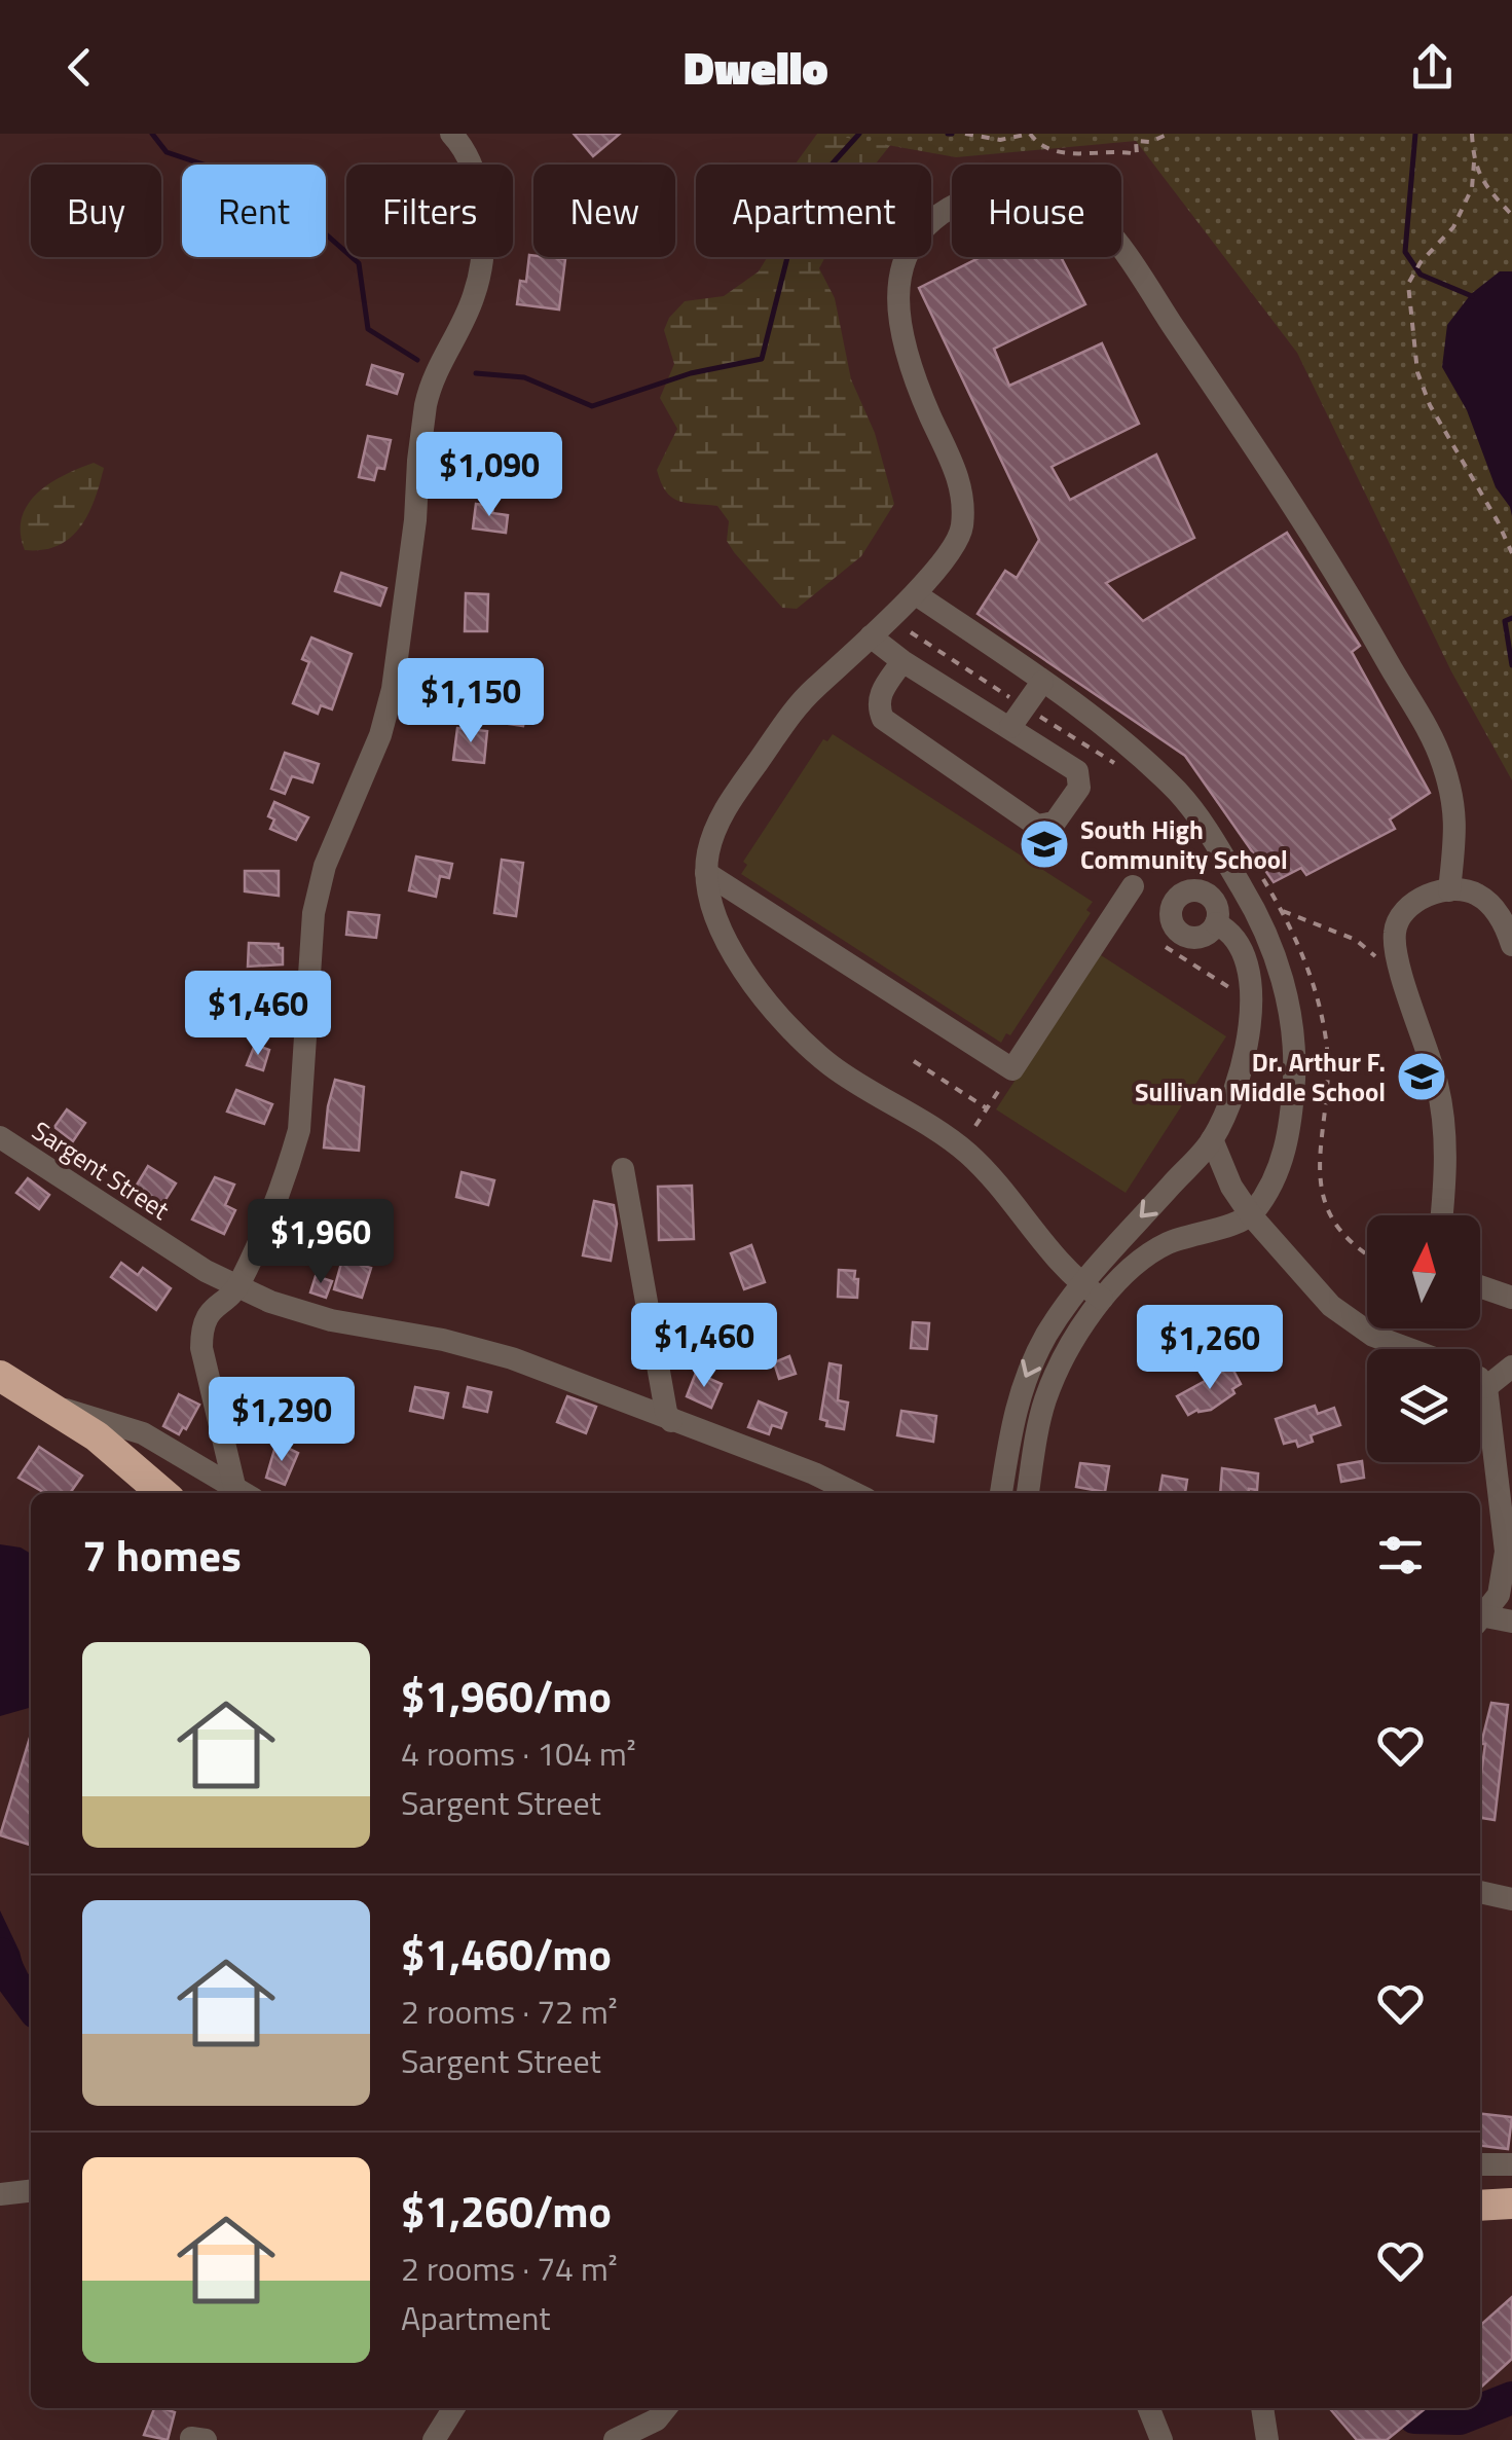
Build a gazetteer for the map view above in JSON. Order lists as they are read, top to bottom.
{
  "streets": {
    "street": ["Sargent Street"]
  },
  "places": {
    "school or university": ["South High Community School", "Dr. Arthur F. Sullivan Middle School"]
  },
  "north": "top",
  "page": {
    "header": "Dwello",
    "chip": [
      "Buy",
      "Rent",
      "Filters",
      "New",
      "Apartment",
      "House"
    ],
    "price": [
      "$1,090",
      "$1,150",
      "$1,460",
      "$1,960",
      "$1,460",
      "$1,260",
      "$1,290"
    ],
    "heading": "7 homes",
    "list": [
      {
        "name": "$1,960/mo",
        "note": "4 rooms · 104 m² · Sargent Street"
      },
      {
        "name": "$1,460/mo",
        "note": "2 rooms · 72 m² · Sargent Street"
      },
      {
        "name": "$1,260/mo",
        "note": "2 rooms · 74 m² · Apartment"
      }
    ]
  }
}
